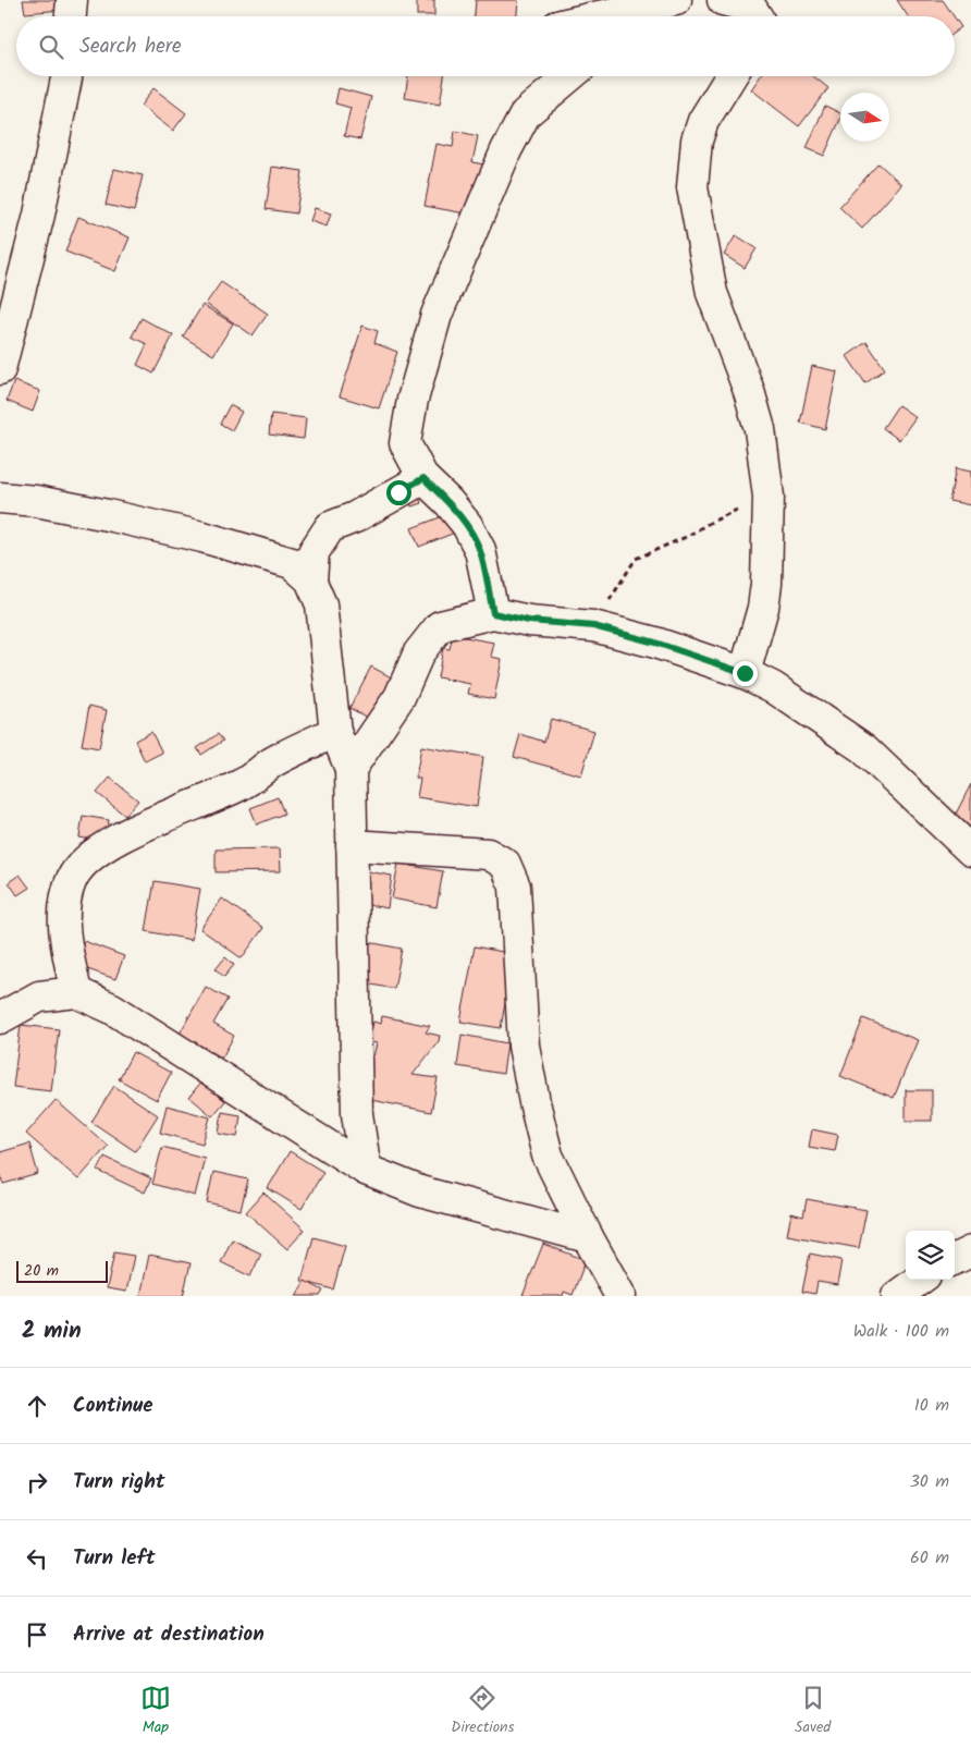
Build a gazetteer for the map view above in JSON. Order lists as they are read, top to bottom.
{
  "scale_bar": "20 m",
  "north": "right",
  "page": {
    "search": "Search here",
    "scale": "20 m",
    "heading": ["2 min", "Walk · 100 m"],
    "list": [
      ["Continue", "10 m"],
      ["Turn right", "30 m"],
      ["Turn left", "60 m"],
      "Arrive at destination"
    ],
    "nav": ["Map", "Directions", "Saved"]
  }
}
